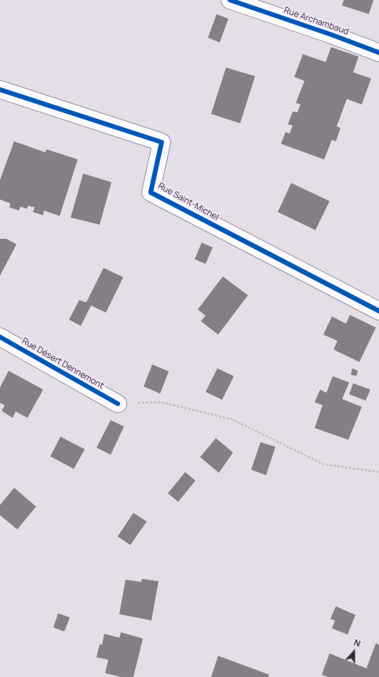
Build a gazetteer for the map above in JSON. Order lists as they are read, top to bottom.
{
  "streets": {
    "street": ["Rue Archambaud", "Rue Saint-Michel", "Rue Désert Dennemont"]
  },
  "north": "top"
}
